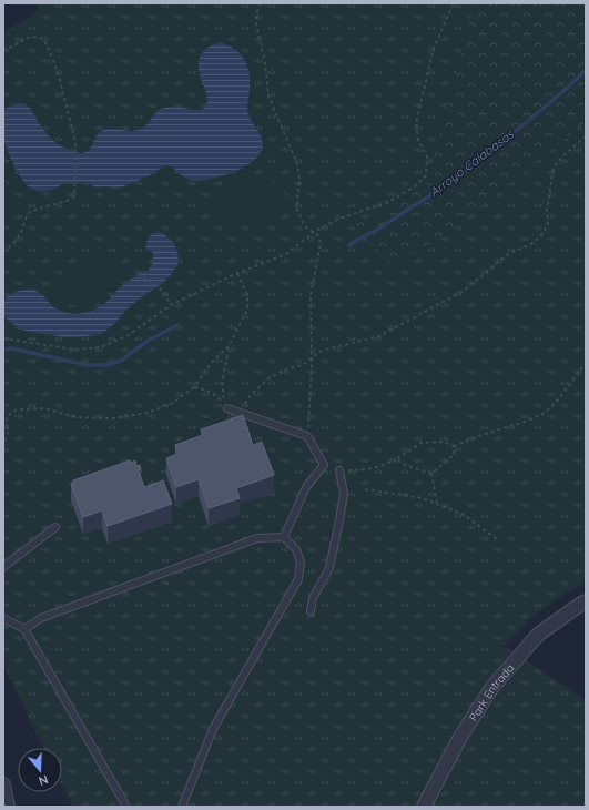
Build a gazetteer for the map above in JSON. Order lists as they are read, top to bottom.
{
  "streets": {
    "street": ["Park Entrada"]
  },
  "water": ["Arroyo Calabasas"],
  "north": "bottom"
}
